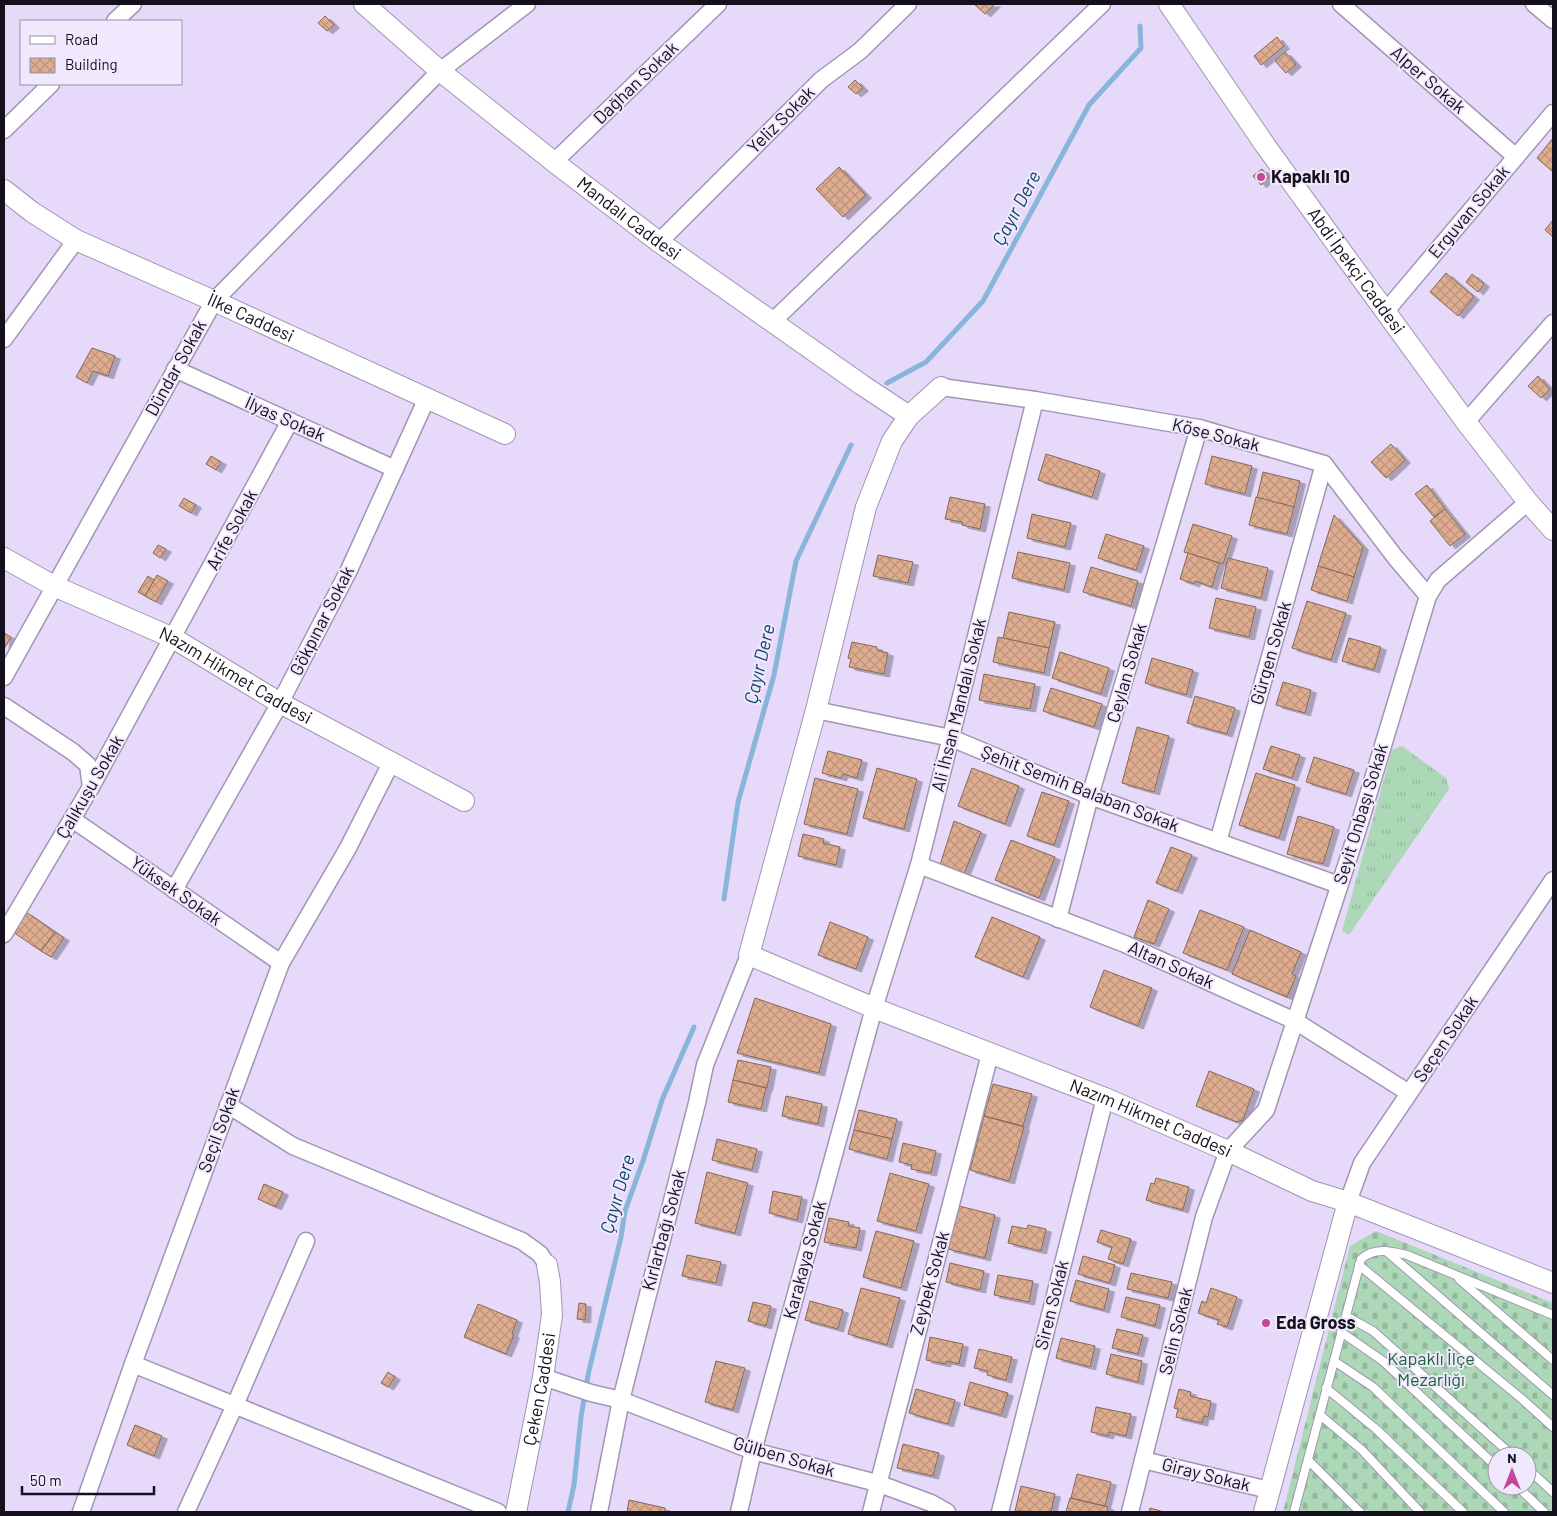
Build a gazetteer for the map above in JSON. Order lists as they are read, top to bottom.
{
  "streets": {
    "street": [
      "Alper Sokak",
      "Dağhan Sokak",
      "Yeliz Sokak",
      "Erguvan Sokak",
      "Mandalı Caddesi",
      "Abdi İpekçi Caddesi",
      "İlke Caddesi",
      "Dündar Sokak",
      "İlyas Sokak",
      "Köse Sokak",
      "Arife Sokak",
      "Gökpınar Sokak",
      "Gürgen Sokak",
      "Ceylan Sokak",
      "Nazım Hikmet Caddesi",
      "Ali İhsan Mandalı Sokak",
      "Çalıkuşu Sokak",
      "Şehit Semih Balaban Sokak",
      "Seyit Onbaşı Sokak",
      "Yüksek Sokak",
      "Altan Sokak",
      "Seçen Sokak",
      "Seçil Sokak",
      "Kırlarbağı Sokak",
      "Karakaya Sokak",
      "Zeybek Sokak",
      "Siren Sokak",
      "Selin Sokak",
      "Çeken Caddesi",
      "Gülben Sokak",
      "Giray Sokak"
    ]
  },
  "crossings": [
    ["Alper Sokak", "Erguvan Sokak"],
    ["Dağhan Sokak", "Mandalı Caddesi"],
    ["Yeliz Sokak", "Mandalı Caddesi"],
    ["Erguvan Sokak", "Abdi İpekçi Caddesi"],
    ["Mandalı Caddesi", "Dündar Sokak"],
    ["Abdi İpekçi Caddesi", "Seyit Onbaşı Sokak"],
    ["İlke Caddesi", "Dündar Sokak"],
    ["İlke Caddesi", "Gökpınar Sokak"],
    ["Dündar Sokak", "İlyas Sokak"],
    ["Dündar Sokak", "Nazım Hikmet Caddesi"],
    ["İlyas Sokak", "Arife Sokak"],
    ["İlyas Sokak", "Gökpınar Sokak"],
    ["Köse Sokak", "Gürgen Sokak"],
    ["Köse Sokak", "Ceylan Sokak"],
    ["Köse Sokak", "Ali İhsan Mandalı Sokak"],
    ["Arife Sokak", "Nazım Hikmet Caddesi"],
    ["Arife Sokak", "Çalıkuşu Sokak"],
    ["Gökpınar Sokak", "Nazım Hikmet Caddesi"],
    ["Gökpınar Sokak", "Yüksek Sokak"],
    ["Gürgen Sokak", "Şehit Semih Balaban Sokak"],
    ["Ceylan Sokak", "Şehit Semih Balaban Sokak"],
    ["Ceylan Sokak", "Altan Sokak"],
    ["Nazım Hikmet Caddesi", "Ali İhsan Mandalı Sokak"],
    ["Nazım Hikmet Caddesi", "Çalıkuşu Sokak"],
    ["Nazım Hikmet Caddesi", "Seyit Onbaşı Sokak"],
    ["Nazım Hikmet Caddesi", "Seçen Sokak"],
    ["Nazım Hikmet Caddesi", "Seçil Sokak"],
    ["Nazım Hikmet Caddesi", "Kırlarbağı Sokak"],
    ["Nazım Hikmet Caddesi", "Karakaya Sokak"],
    ["Nazım Hikmet Caddesi", "Zeybek Sokak"],
    ["Nazım Hikmet Caddesi", "Siren Sokak"],
    ["Nazım Hikmet Caddesi", "Selin Sokak"],
    ["Ali İhsan Mandalı Sokak", "Şehit Semih Balaban Sokak"],
    ["Ali İhsan Mandalı Sokak", "Altan Sokak"],
    ["Ali İhsan Mandalı Sokak", "Karakaya Sokak"],
    ["Çalıkuşu Sokak", "Yüksek Sokak"],
    ["Şehit Semih Balaban Sokak", "Seyit Onbaşı Sokak"],
    ["Seyit Onbaşı Sokak", "Altan Sokak"],
    ["Seyit Onbaşı Sokak", "Selin Sokak"],
    ["Yüksek Sokak", "Seçil Sokak"],
    ["Altan Sokak", "Seçen Sokak"],
    ["Kırlarbağı Sokak", "Gülben Sokak"],
    ["Karakaya Sokak", "Gülben Sokak"],
    ["Zeybek Sokak", "Gülben Sokak"],
    ["Selin Sokak", "Giray Sokak"],
    ["Çeken Caddesi", "Gülben Sokak"]
  ],
  "water": ["Çayır Dere"],
  "parks": ["Kapaklı İlçe Mezarlığı"],
  "places": ["Kapaklı 10", "Eda Gross"],
  "legend": ["Road", "Building"],
  "scale_bar": "50 m",
  "north": "top"
}
